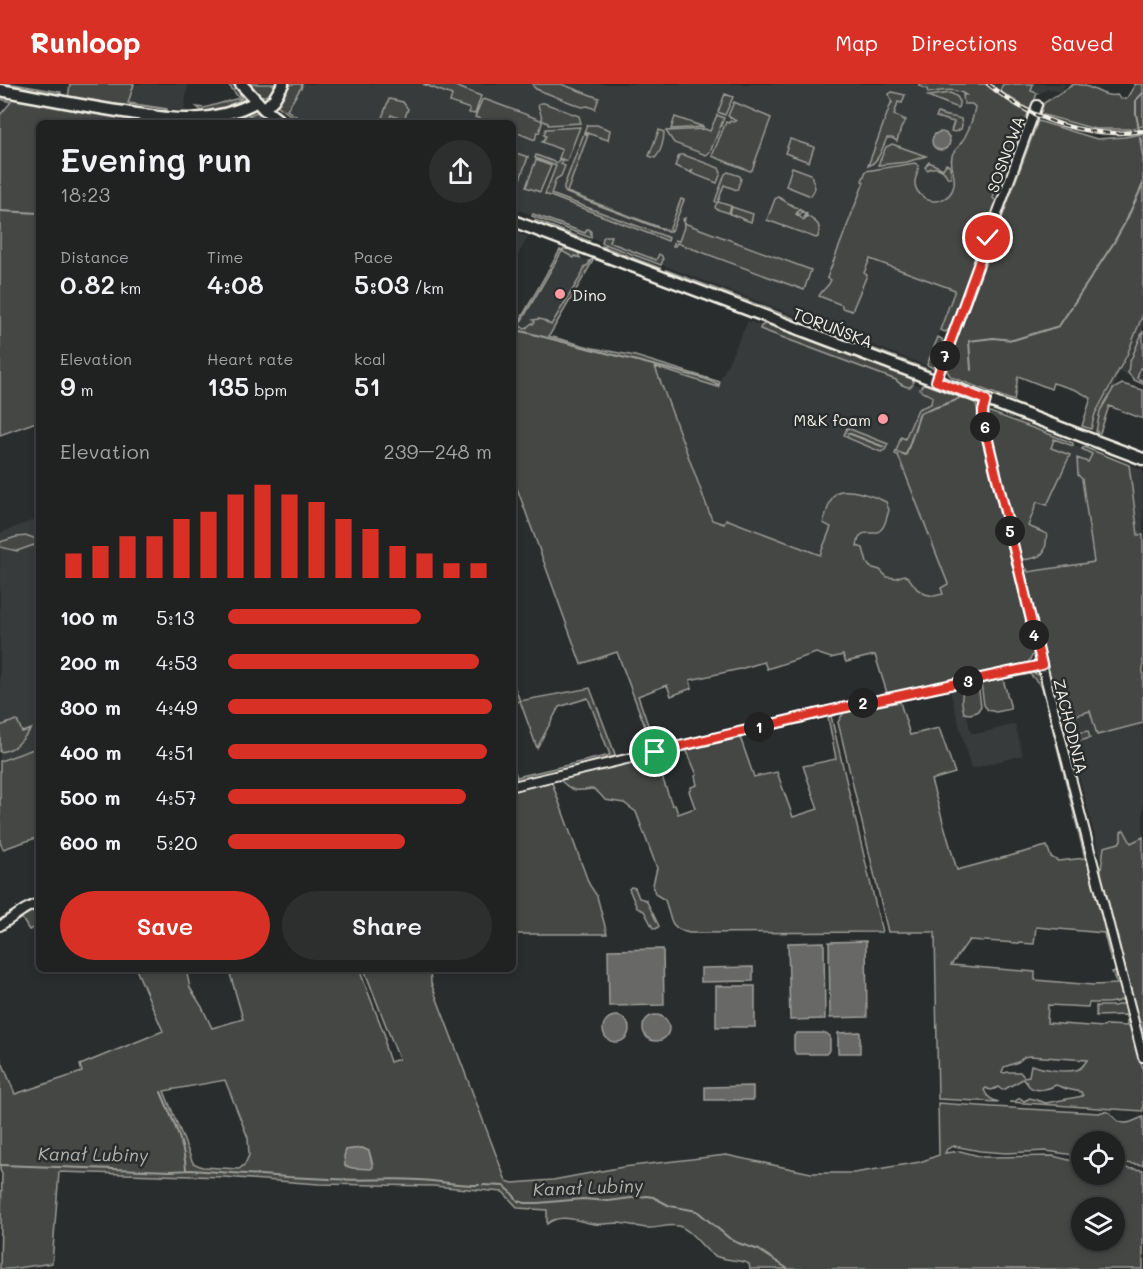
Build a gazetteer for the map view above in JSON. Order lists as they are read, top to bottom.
{
  "streets": {
    "street": ["SOSNOWA", "TORUŃSKA", "ZACHODNIA"]
  },
  "crossings": [
    ["SOSNOWA", "TORUŃSKA"],
    ["TORUŃSKA", "ZACHODNIA"]
  ],
  "water": ["Kanał Lubiny"],
  "places": ["Dino", "M&K foam"],
  "page": {
    "header": "Runloop",
    "nav": ["Map", "Directions", "Saved"],
    "heading": ["Evening run", "18:23"],
    "stats": [
      ["Distance", "0.82 km"],
      ["Time", "4:08"],
      ["Pace", "5:03 /km"],
      ["Elevation", "9 m"],
      ["Heart rate", "135 bpm"],
      ["kcal", "51"]
    ],
    "pins": [
      "7",
      "6",
      "5",
      "4",
      "3",
      "2",
      "1"
    ],
    "chart": ["Elevation", "239–248 m"],
    "list": [
      {
        "name": "100 m",
        "note": "5:13"
      },
      {
        "name": "200 m",
        "note": "4:53"
      },
      {
        "name": "300 m",
        "note": "4:49"
      },
      {
        "name": "400 m",
        "note": "4:51"
      },
      {
        "name": "500 m",
        "note": "4:57"
      },
      {
        "name": "600 m",
        "note": "5:20"
      }
    ],
    "buttons": ["Save", "Share"]
  }
}
